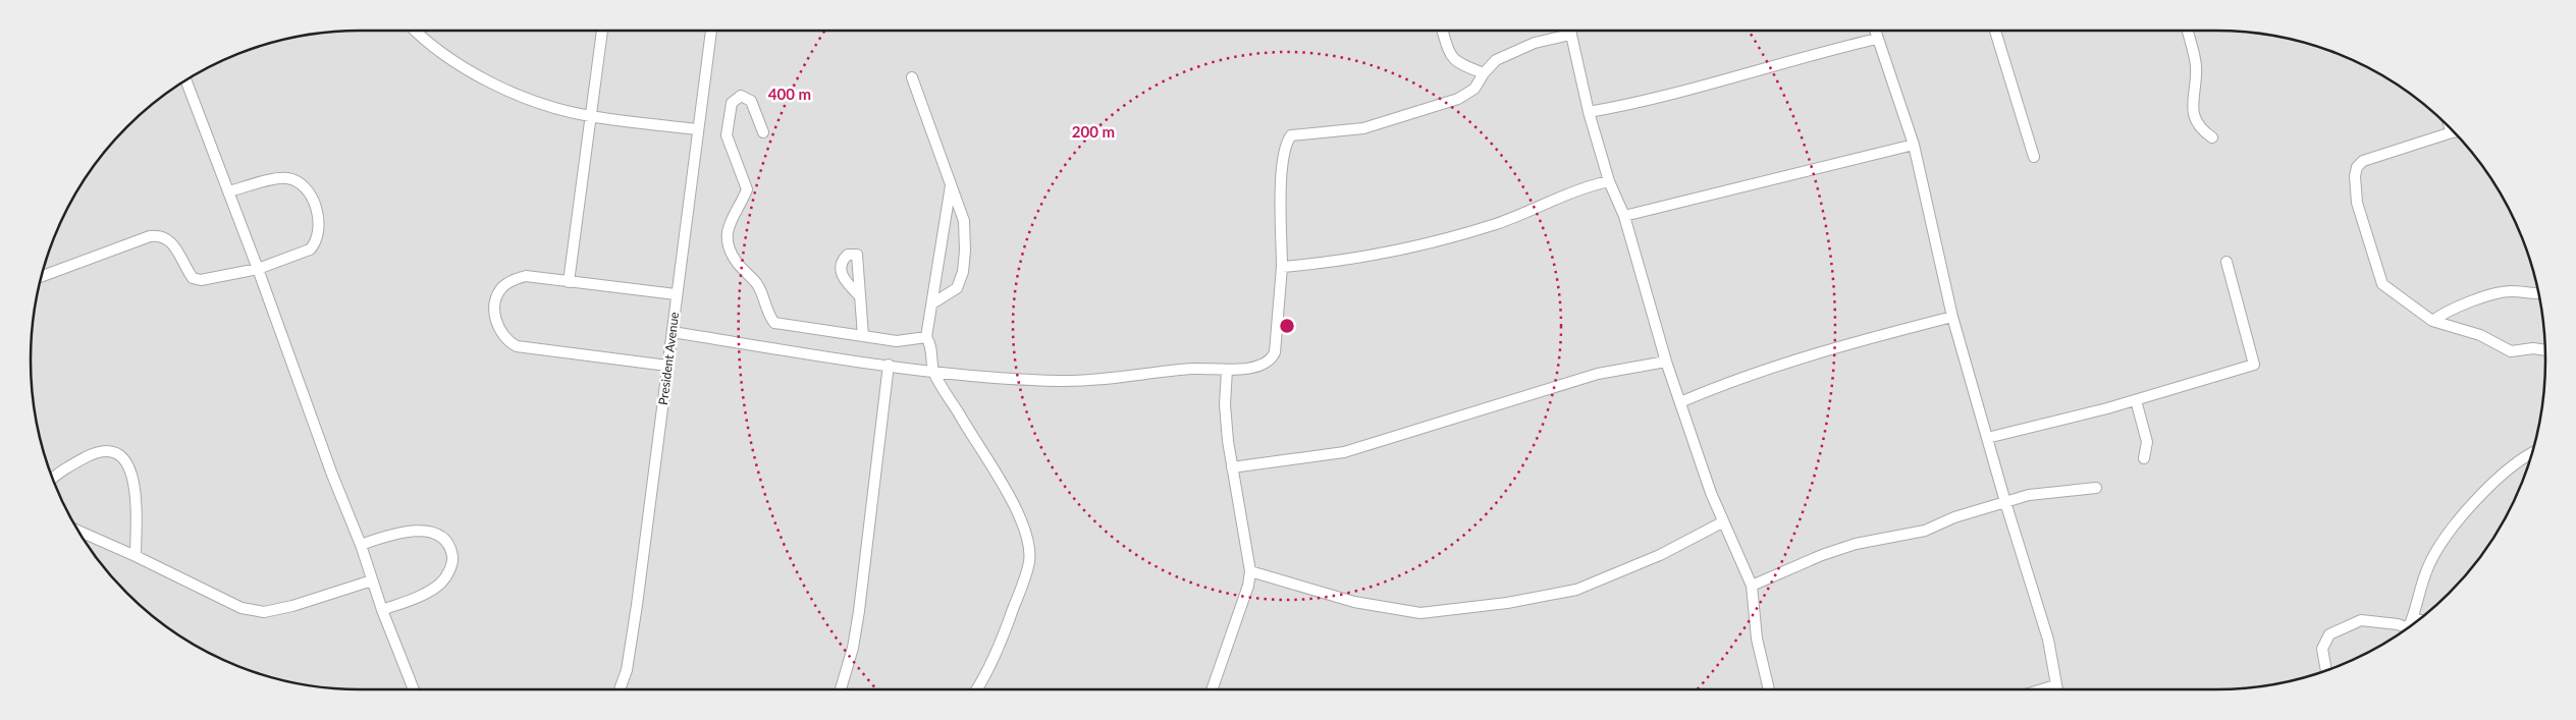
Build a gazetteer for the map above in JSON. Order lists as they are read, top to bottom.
{
  "streets": {
    "street": ["President Avenue"]
  },
  "rings": ["400 m", "200 m"]
}
